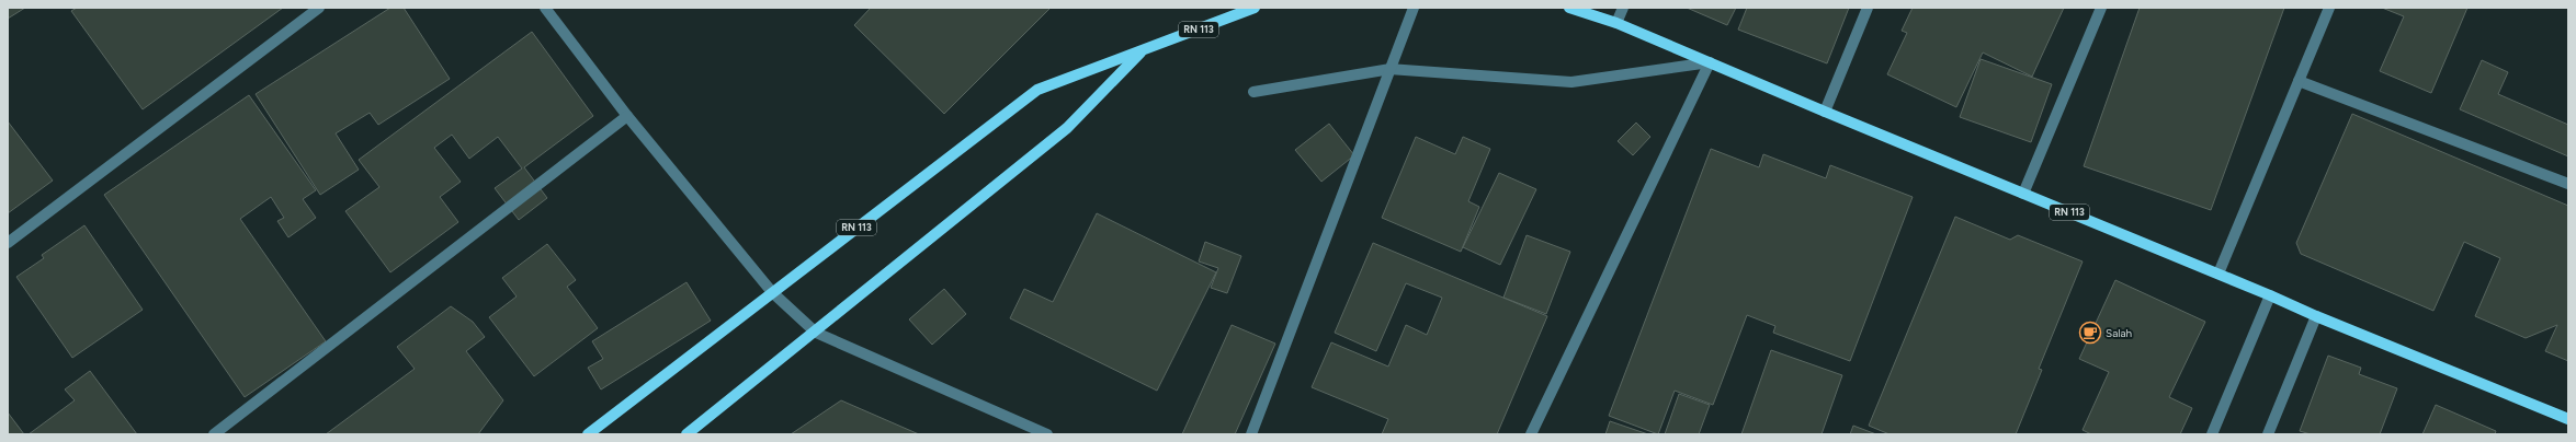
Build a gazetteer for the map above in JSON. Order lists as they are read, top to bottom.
{
  "streets": {
    "main road": ["RN 113"]
  },
  "places": {
    "cafe": ["Salah"]
  }
}
